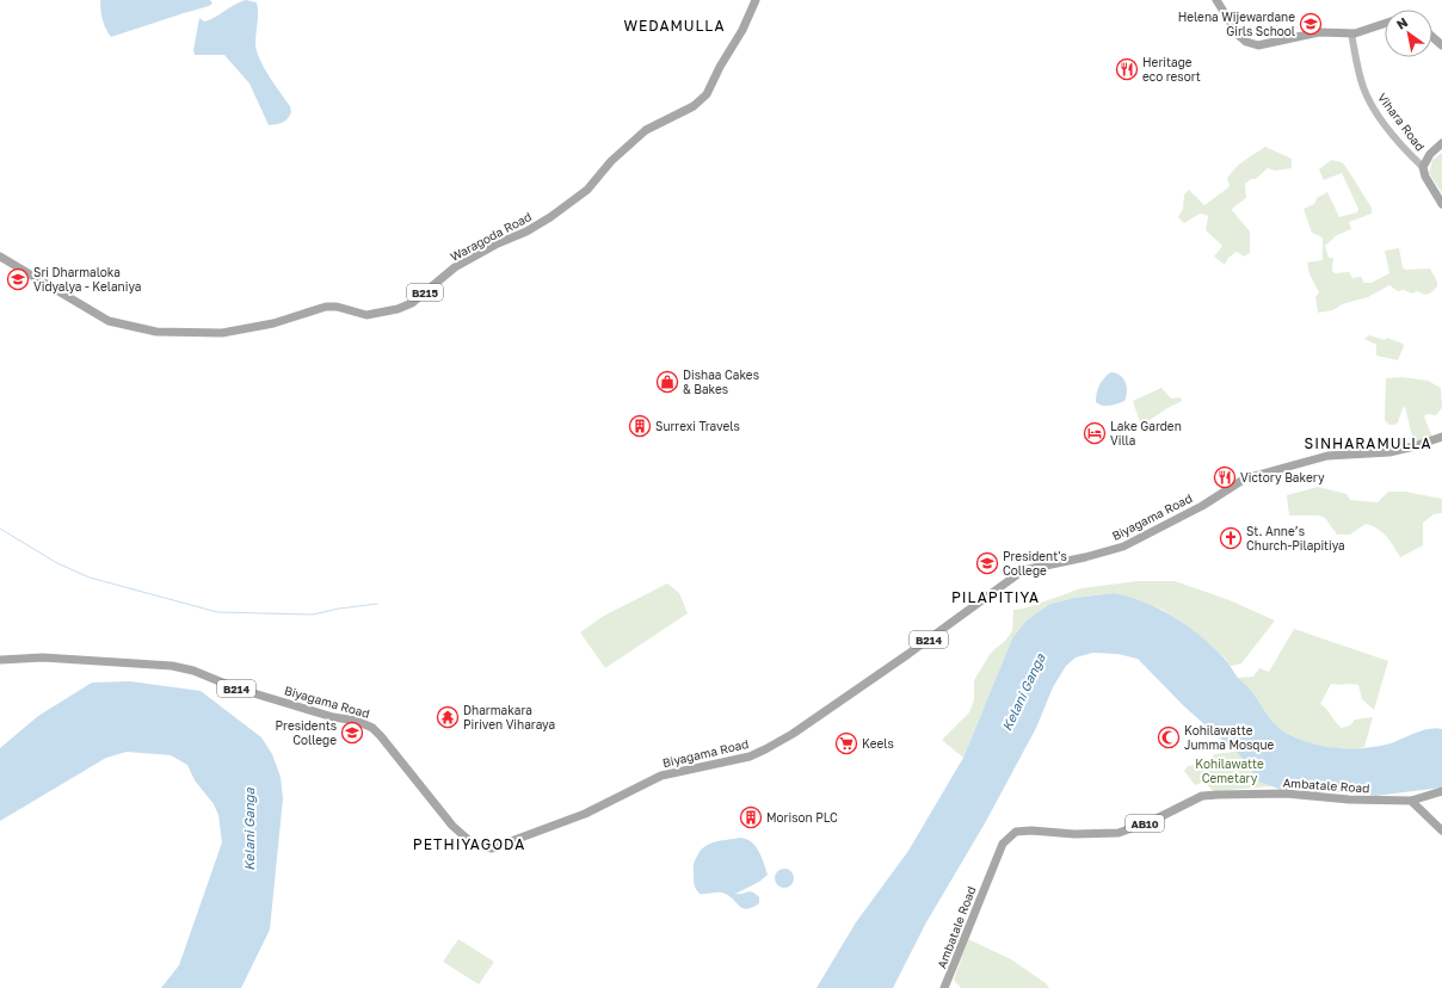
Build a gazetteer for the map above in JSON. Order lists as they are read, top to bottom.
{
  "streets": {
    "main road": [
      "Waragoda Road",
      "B215",
      "Biyagama Road",
      "B214",
      "Ambatale Road",
      "AB10"
    ],
    "street": ["Vihara Road"]
  },
  "districts": [
    "WEDAMULLA",
    "SINHARAMULLA",
    "PILAPITIYA",
    "PETHIYAGODA"
  ],
  "water": ["Kelani Ganga"],
  "parks": ["Kohilawatte Cemetary"],
  "places": {
    "school or university": [
      "Helena Wijewardane Girls School",
      "Sri Dharmaloka Vidyalya - Kelaniya",
      "President's College",
      "Presidents College"
    ],
    "restaurant": ["Heritage eco resort", "Victory Bakery"],
    "shop": ["Dishaa Cakes & Bakes"],
    "building": ["Surrexi Travels", "Morison PLC"],
    "hotel": ["Lake Garden Villa"],
    "church": ["St. Anne’s Church-Pilapitiya"],
    "temple": ["Dharmakara Piriven Viharaya"],
    "mosque": ["Kohilawatte Jumma Mosque"],
    "supermarket": ["Keels"]
  },
  "north": "top left"
}
